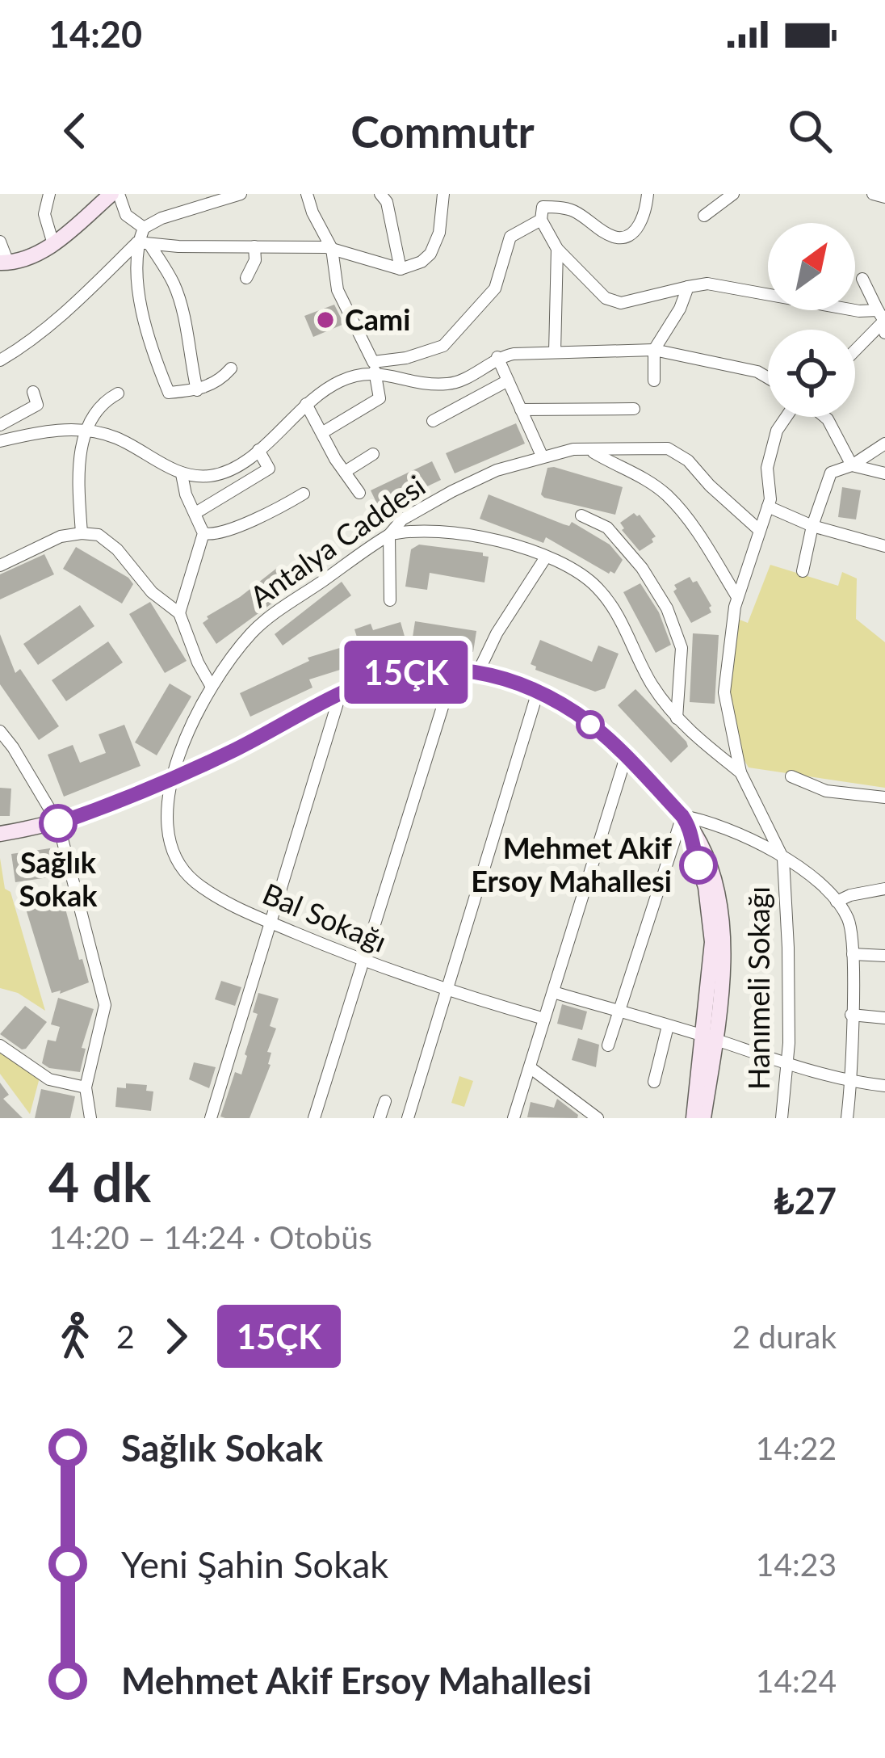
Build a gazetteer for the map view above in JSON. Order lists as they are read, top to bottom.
{
  "streets": {
    "street": ["Antalya Caddesi", "Bal Sokağı", "Hanımeli Sokağı"]
  },
  "crossings": [
    ["Antalya Caddesi", "Bal Sokağı"]
  ],
  "places": ["Cami", "Sağlık Sokak", "Mehmet Akif Ersoy Mahallesi"],
  "lines": ["bus line 15ÇK"],
  "north": "top right",
  "page": {
    "status": "14:20",
    "header": "Commutr",
    "on_map": "15ÇK",
    "heading": ["4 dk", "14:20 – 14:24 · Otobüs", "₺27"],
    "legs": ["2", "15ÇK", "2 durak"],
    "list": [
      {
        "name": "Sağlık Sokak",
        "value": "14:22"
      },
      {
        "name": "Yeni Şahin Sokak",
        "value": "14:23"
      },
      {
        "name": "Mehmet Akif Ersoy Mahallesi",
        "value": "14:24"
      }
    ]
  }
}
